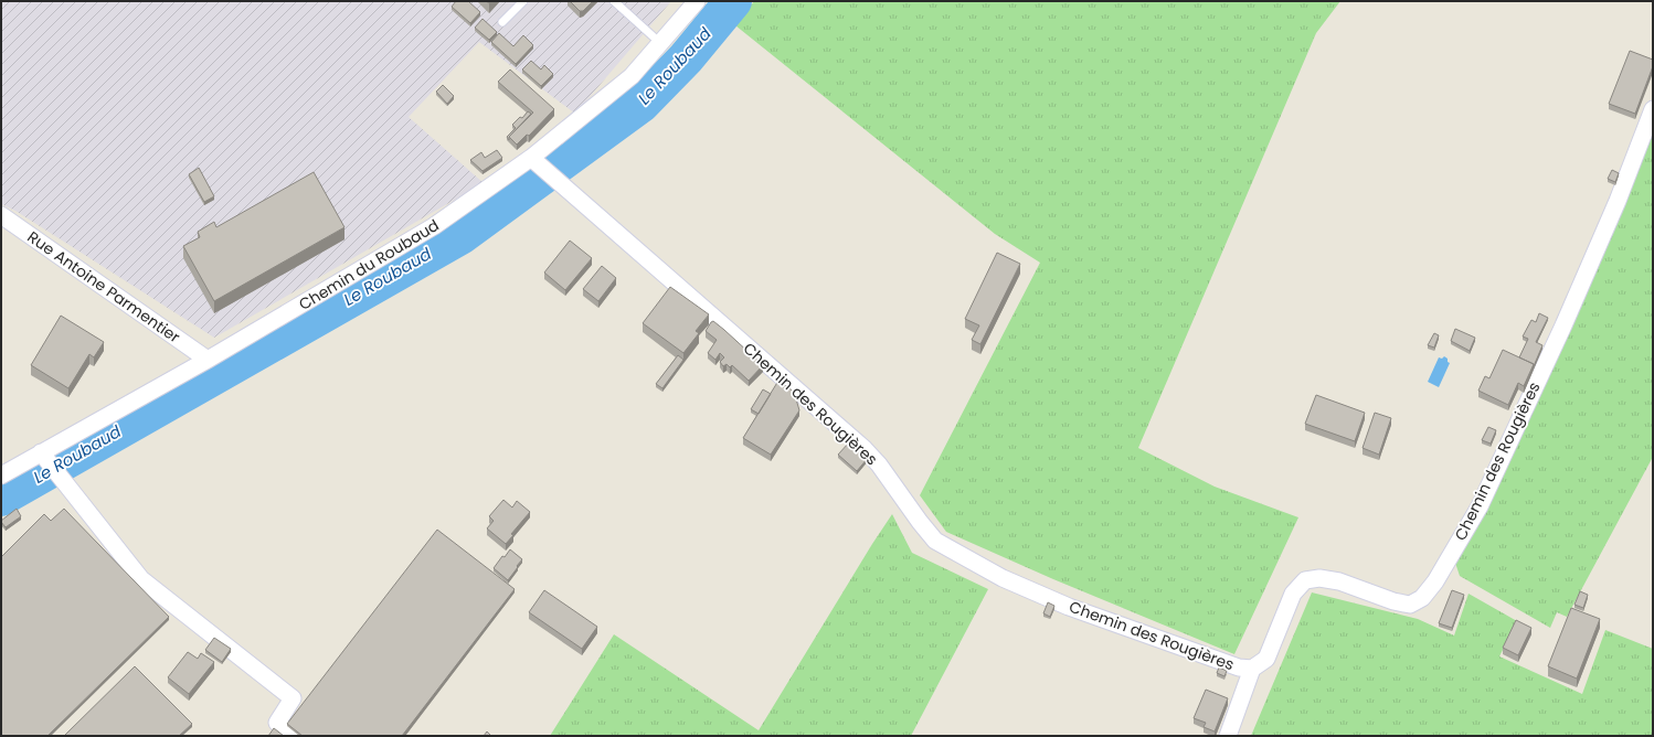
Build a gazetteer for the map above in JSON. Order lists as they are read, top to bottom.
{
  "streets": {
    "street": ["Chemin du Roubaud", "Rue Antoine Parmentier", "Chemin des Rougières"]
  },
  "crossings": [
    ["Chemin du Roubaud", "Rue Antoine Parmentier"],
    ["Chemin du Roubaud", "Chemin des Rougières"]
  ],
  "water": ["Le Roubaud"]
}
